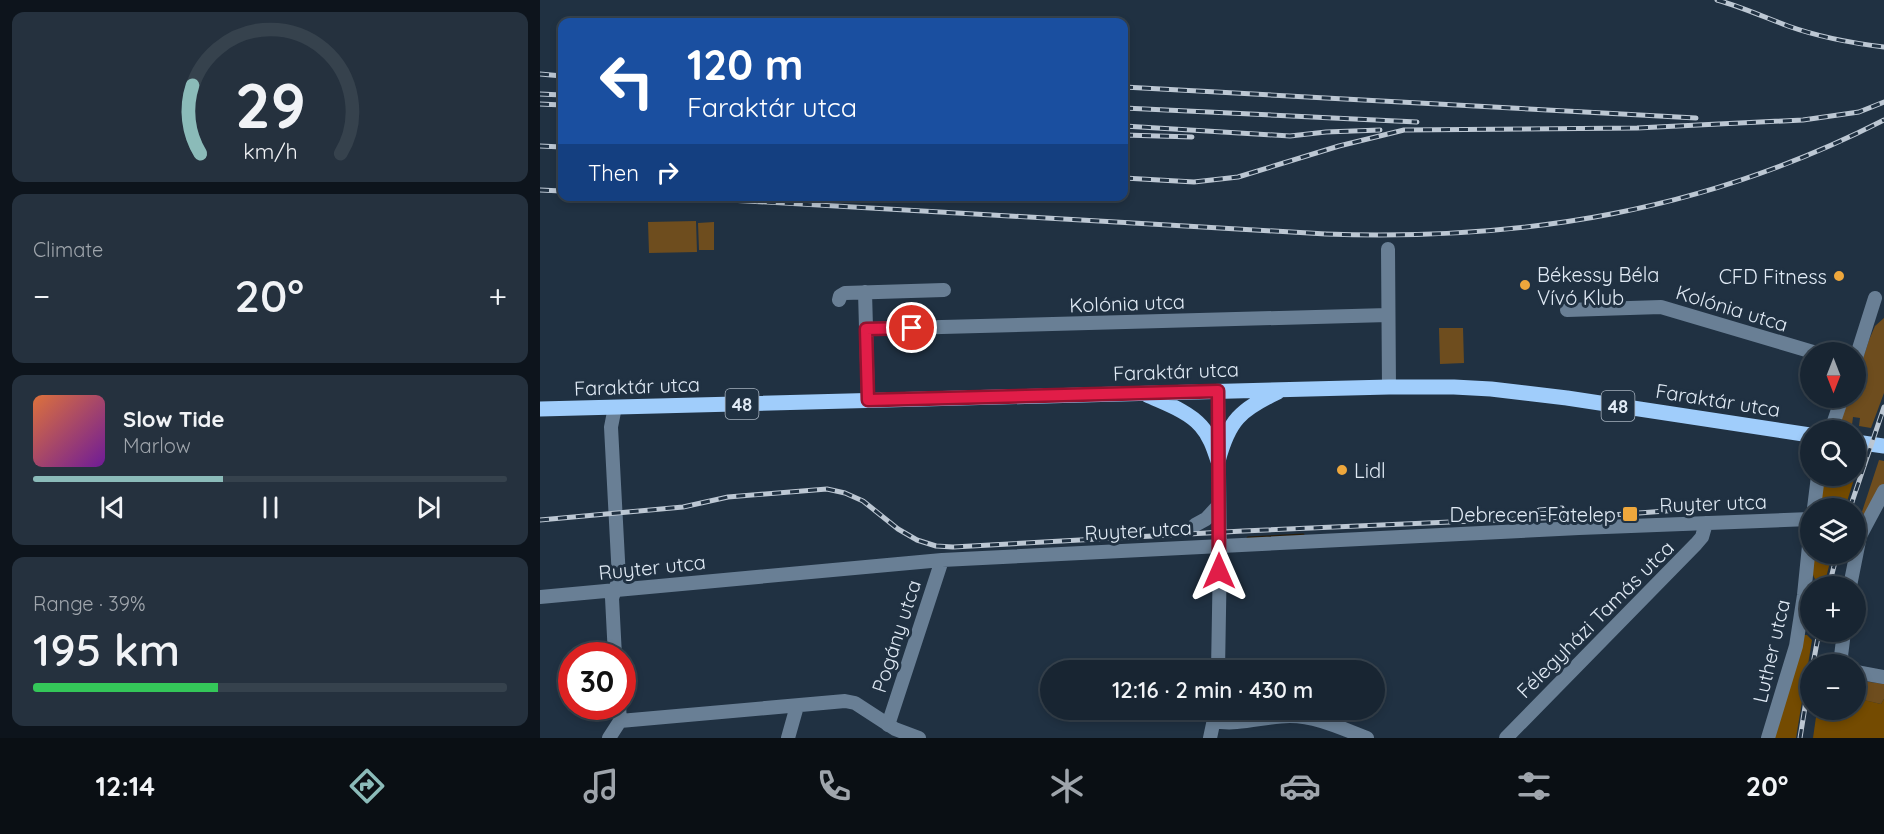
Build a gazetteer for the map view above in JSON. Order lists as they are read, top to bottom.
{
  "streets": {
    "main road": ["Faraktár utca", "48"],
    "street": [
      "Kolónia utca",
      "Ruyter utca",
      "Félegyházi Tamás utca",
      "Pogány utca",
      "Luther utca"
    ]
  },
  "crossings": [
    ["Ruyter utca", "Félegyházi Tamás utca"],
    ["Ruyter utca", "Pogány utca"]
  ],
  "places": {
    "other": ["CFD Fitness", "Békessy Béla Vívó Klub", "Lidl"],
    "transit": ["Debrecen-Fatelep"]
  },
  "north": "bottom",
  "page": {
    "turn": ["120 m", "Faraktár utca"],
    "then": "Then",
    "tile": [
      "Climate",
      ["Range · 39%", "195 km"]
    ],
    "heat": ["−", "20°", "+"],
    "map_buttons": ["+", "−"],
    "song": ["Slow Tide", "Marlow"],
    "limit": "30",
    "trip": "12:16 · 2 min · 430 m",
    "tabs": ["12:14", "20°"],
    "gauge": ["29", "km/h"]
  }
}
